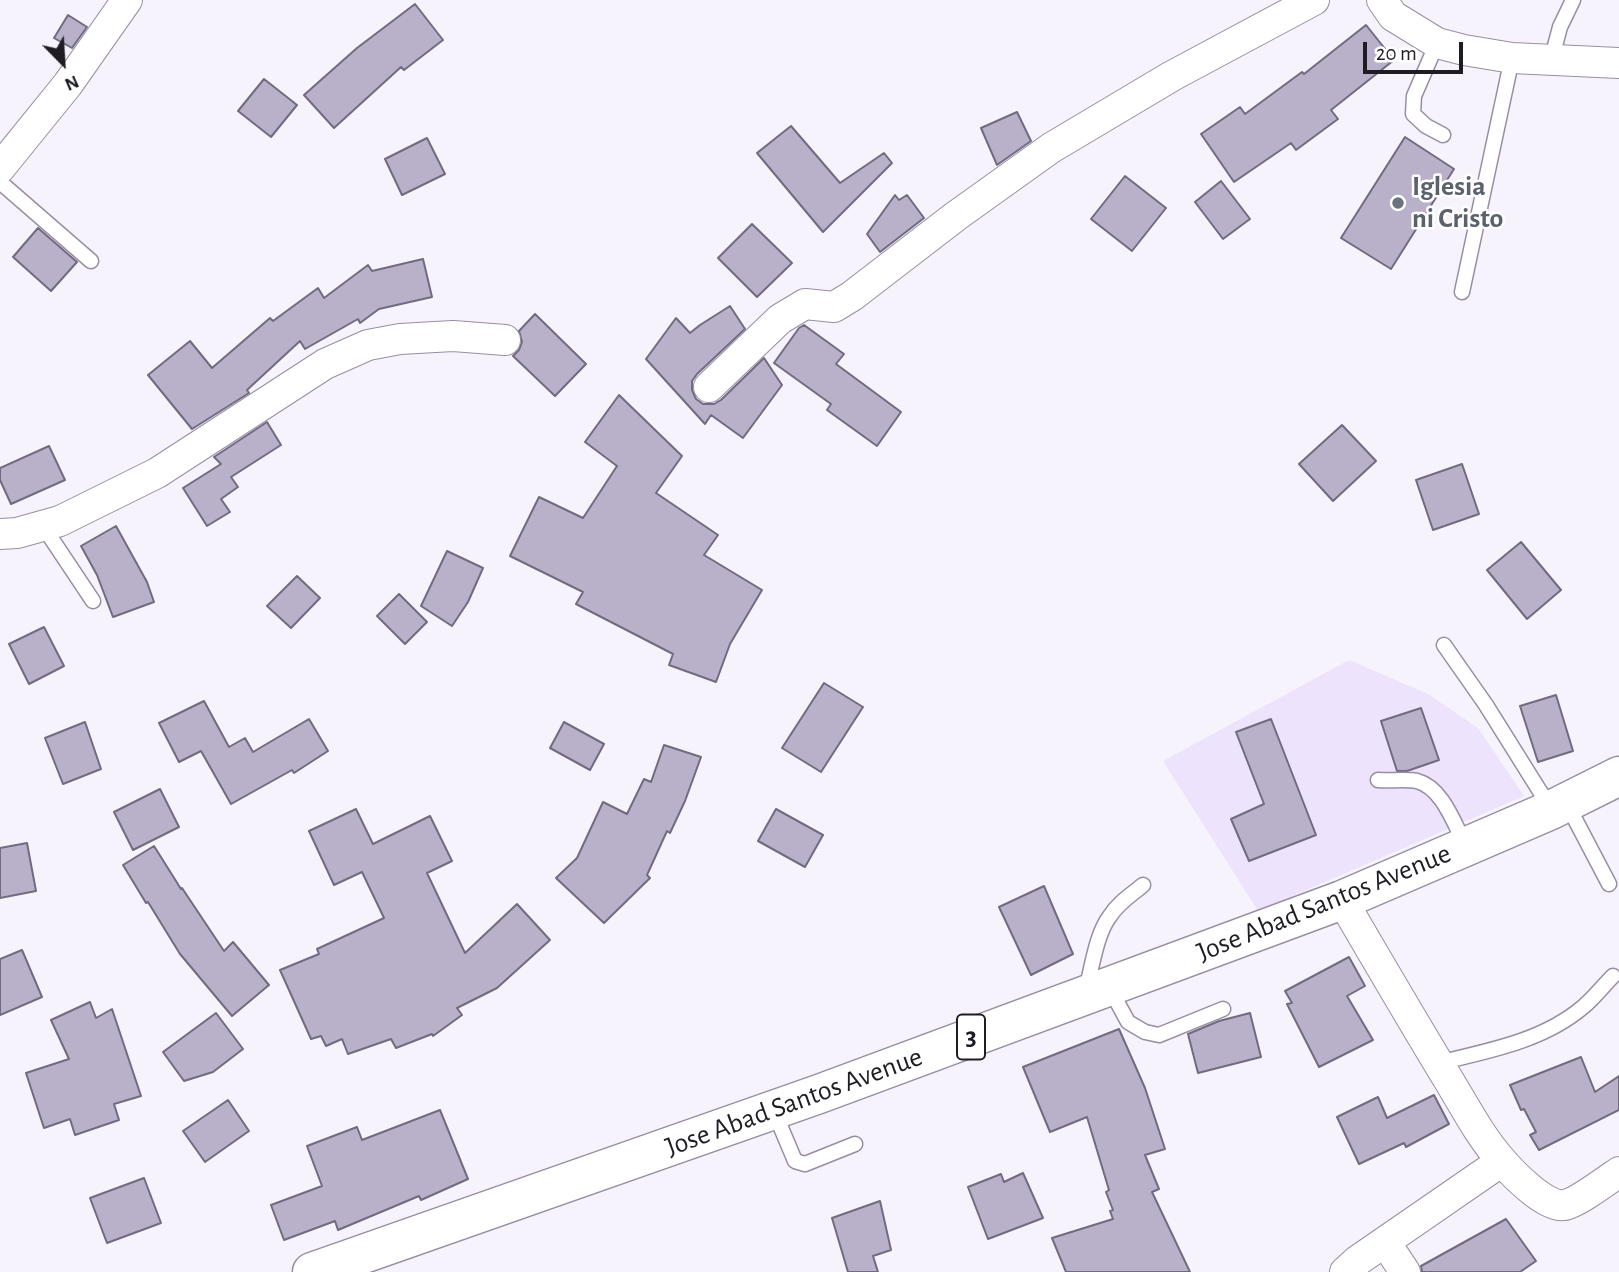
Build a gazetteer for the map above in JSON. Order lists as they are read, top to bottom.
{
  "streets": {
    "highway": ["Jose Abad Santos Avenue", "3"]
  },
  "places": ["Iglesia ni Cristo"],
  "scale_bar": "20 m",
  "north": "bottom right"
}
